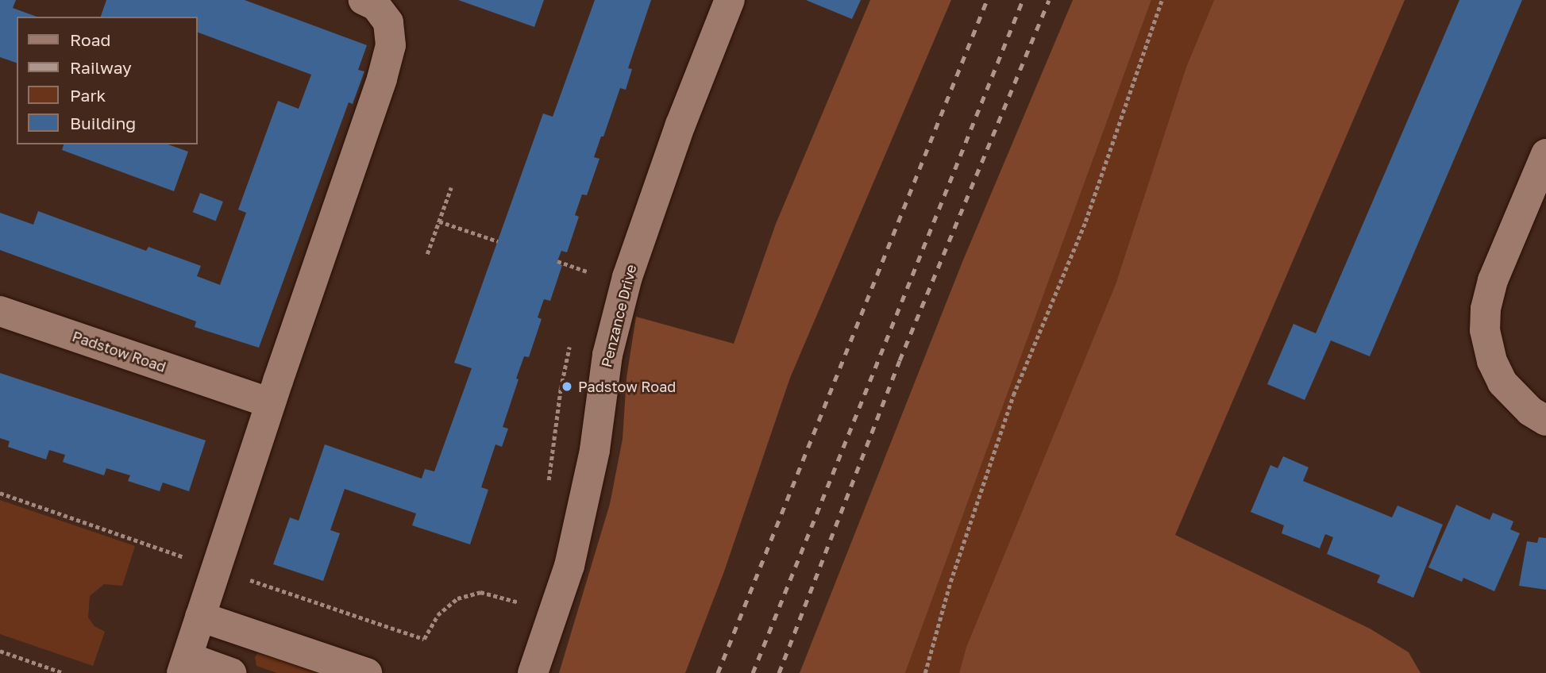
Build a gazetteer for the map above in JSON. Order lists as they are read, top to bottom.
{
  "streets": {
    "street": ["Penzance Drive", "Padstow Road"]
  },
  "places": ["Padstow Road"],
  "legend": [
    "Road",
    "Railway",
    "Park",
    "Building"
  ]
}
